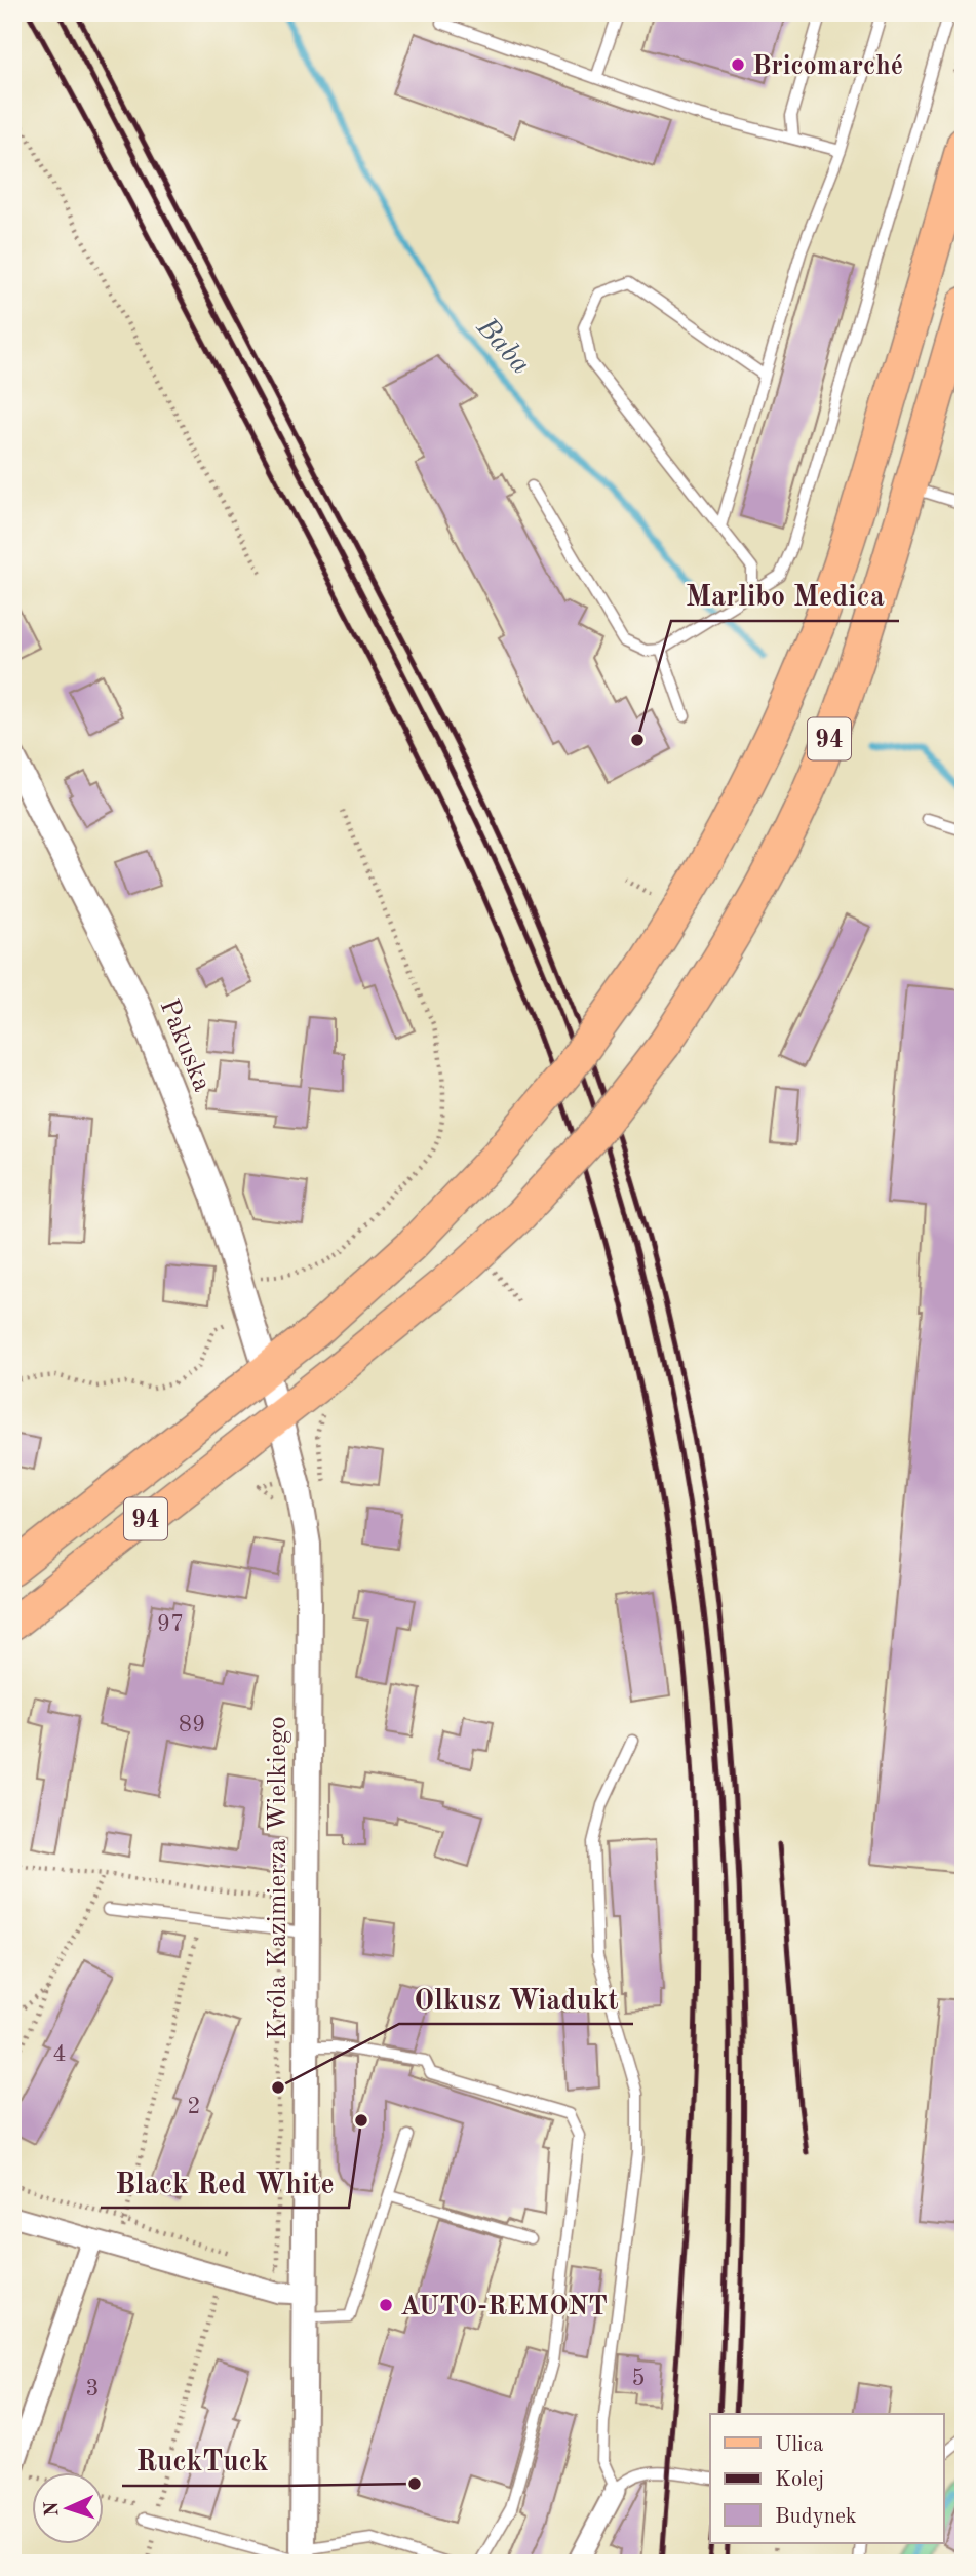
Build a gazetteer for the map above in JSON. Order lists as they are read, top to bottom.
{
  "streets": {
    "main road": ["94"],
    "street": ["Pakuska", "Króla Kazimierza Wielkiego"]
  },
  "crossings": [
    ["94", "Pakuska"],
    ["94", "Króla Kazimierza Wielkiego"],
    ["Pakuska", "Króla Kazimierza Wielkiego"]
  ],
  "water": ["Baba"],
  "places": [
    "Bricomarché",
    "Marlibo Medica",
    "Olkusz Wiadukt",
    "Black Red White",
    "AUTO-REMONT",
    "RuckTuck"
  ],
  "house_numbers": [
    "97",
    "89",
    "4",
    "2",
    "5",
    "3"
  ],
  "legend": ["Ulica", "Kolej", "Budynek"],
  "north": "left"
}
